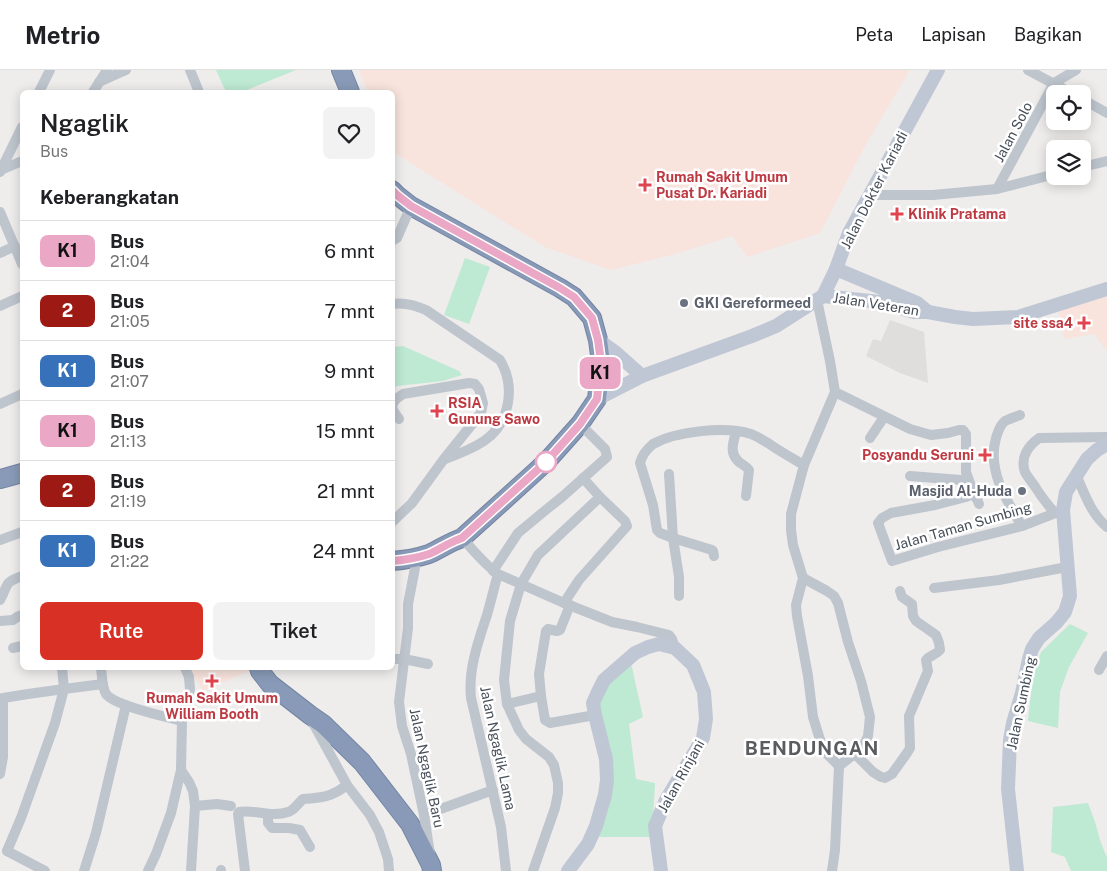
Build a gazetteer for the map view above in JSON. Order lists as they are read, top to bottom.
{
  "streets": {
    "street": [
      "Jalan Solo",
      "Jalan Dokter Kariadi",
      "Jalan Veteran",
      "Jalan Taman Sumbing",
      "Jalan Sumbing",
      "Jalan Ngaglik Lama",
      "Jalan Ngaglik Baru",
      "Jalan Rinjani"
    ]
  },
  "crossings": [
    ["Jalan Dokter Kariadi", "Jalan Veteran"],
    ["Jalan Taman Sumbing", "Jalan Sumbing"]
  ],
  "districts": ["BENDUNGAN"],
  "places": {
    "health": [
      "Rumah Sakit Umum Pusat Dr. Kariadi",
      "Klinik Pratama",
      "site ssa4",
      "RSIA Gunung Sawo",
      "Posyandu Seruni",
      "Rumah Sakit Umum William Booth"
    ],
    "other": ["GKI Gereformeed", "Masjid Al-Huda"]
  },
  "lines": ["bus line K1"],
  "page": {
    "header": "Metrio",
    "nav": ["Peta", "Lapisan", "Bagikan"],
    "on_map": "K1",
    "heading": [
      ["Ngaglik", "Bus"],
      "Keberangkatan"
    ],
    "list": [
      {
        "mark": "K1",
        "name": "Bus",
        "note": "21:04",
        "value": "6 mnt"
      },
      {
        "mark": "2",
        "name": "Bus",
        "note": "21:05",
        "value": "7 mnt"
      },
      {
        "mark": "K1",
        "name": "Bus",
        "note": "21:07",
        "value": "9 mnt"
      },
      {
        "mark": "K1",
        "name": "Bus",
        "note": "21:13",
        "value": "15 mnt"
      },
      {
        "mark": "2",
        "name": "Bus",
        "note": "21:19",
        "value": "21 mnt"
      },
      {
        "mark": "K1",
        "name": "Bus",
        "note": "21:22",
        "value": "24 mnt"
      }
    ],
    "buttons": ["Rute", "Tiket"]
  }
}
